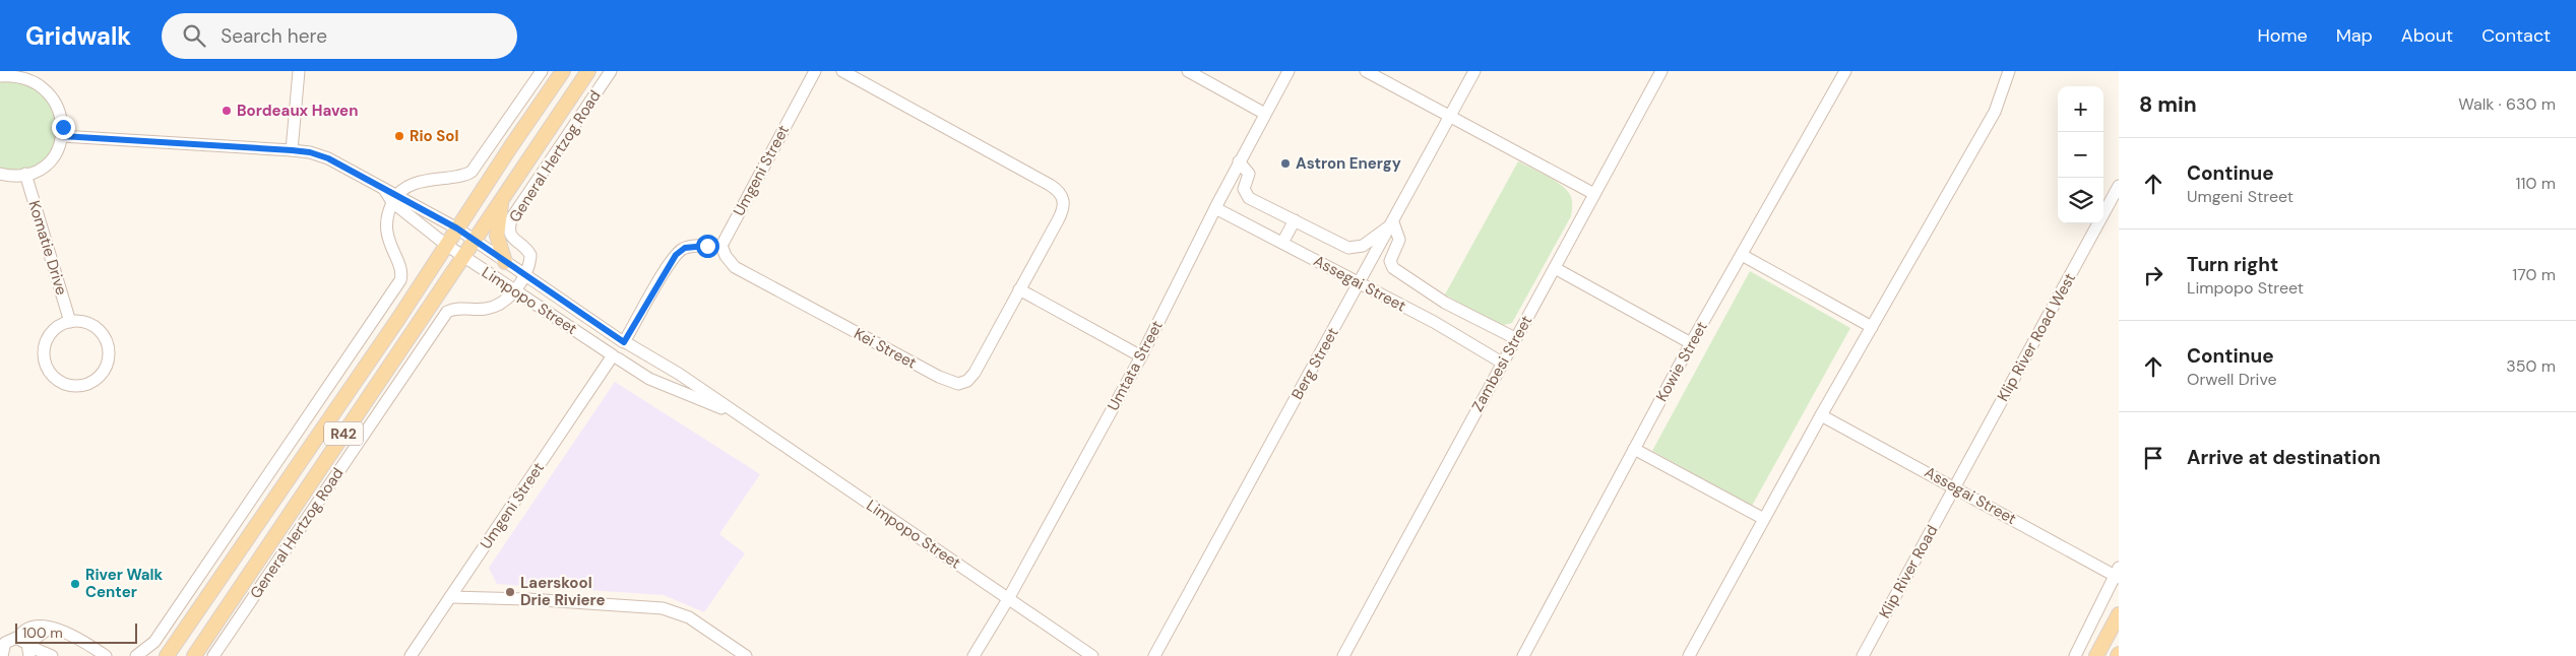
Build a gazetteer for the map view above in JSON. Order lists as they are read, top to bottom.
{
  "streets": {
    "main road": ["General Hertzog Road", "R42"],
    "street": [
      "Umgeni Street",
      "Komatie Drive",
      "Assegai Street",
      "Limpopo Street",
      "Klip River Road West",
      "Kei Street",
      "Kowie Street",
      "Berg Street",
      "Zambesi Street",
      "Umtata Street",
      "Klip River Road"
    ]
  },
  "crossings": [
    ["General Hertzog Road", "Limpopo Street"],
    ["Umgeni Street", "Limpopo Street"],
    ["Umgeni Street", "Kei Street"],
    ["Assegai Street", "Klip River Road West"],
    ["Assegai Street", "Berg Street"],
    ["Assegai Street", "Zambesi Street"],
    ["Assegai Street", "Umtata Street"],
    ["Assegai Street", "Klip River Road"],
    ["Limpopo Street", "Umtata Street"],
    ["Limpopo Street", "R42"],
    ["Klip River Road West", "Klip River Road"]
  ],
  "places": [
    "Bordeaux Haven",
    "Rio Sol",
    "Astron Energy",
    "River Walk Center",
    "Laerskool Drie Riviere"
  ],
  "scale_bar": "100 m",
  "page": {
    "header": "Gridwalk",
    "search": "Search here",
    "nav": [
      "Home",
      "Map",
      "About",
      "Contact"
    ],
    "heading": ["8 min", "Walk · 630 m"],
    "map_buttons": ["+", "−"],
    "list": [
      ["Continue", "Umgeni Street", "110 m"],
      ["Turn right", "Limpopo Street", "170 m"],
      ["Continue", "Orwell Drive", "350 m"],
      "Arrive at destination"
    ],
    "scale": "100 m"
  }
}
